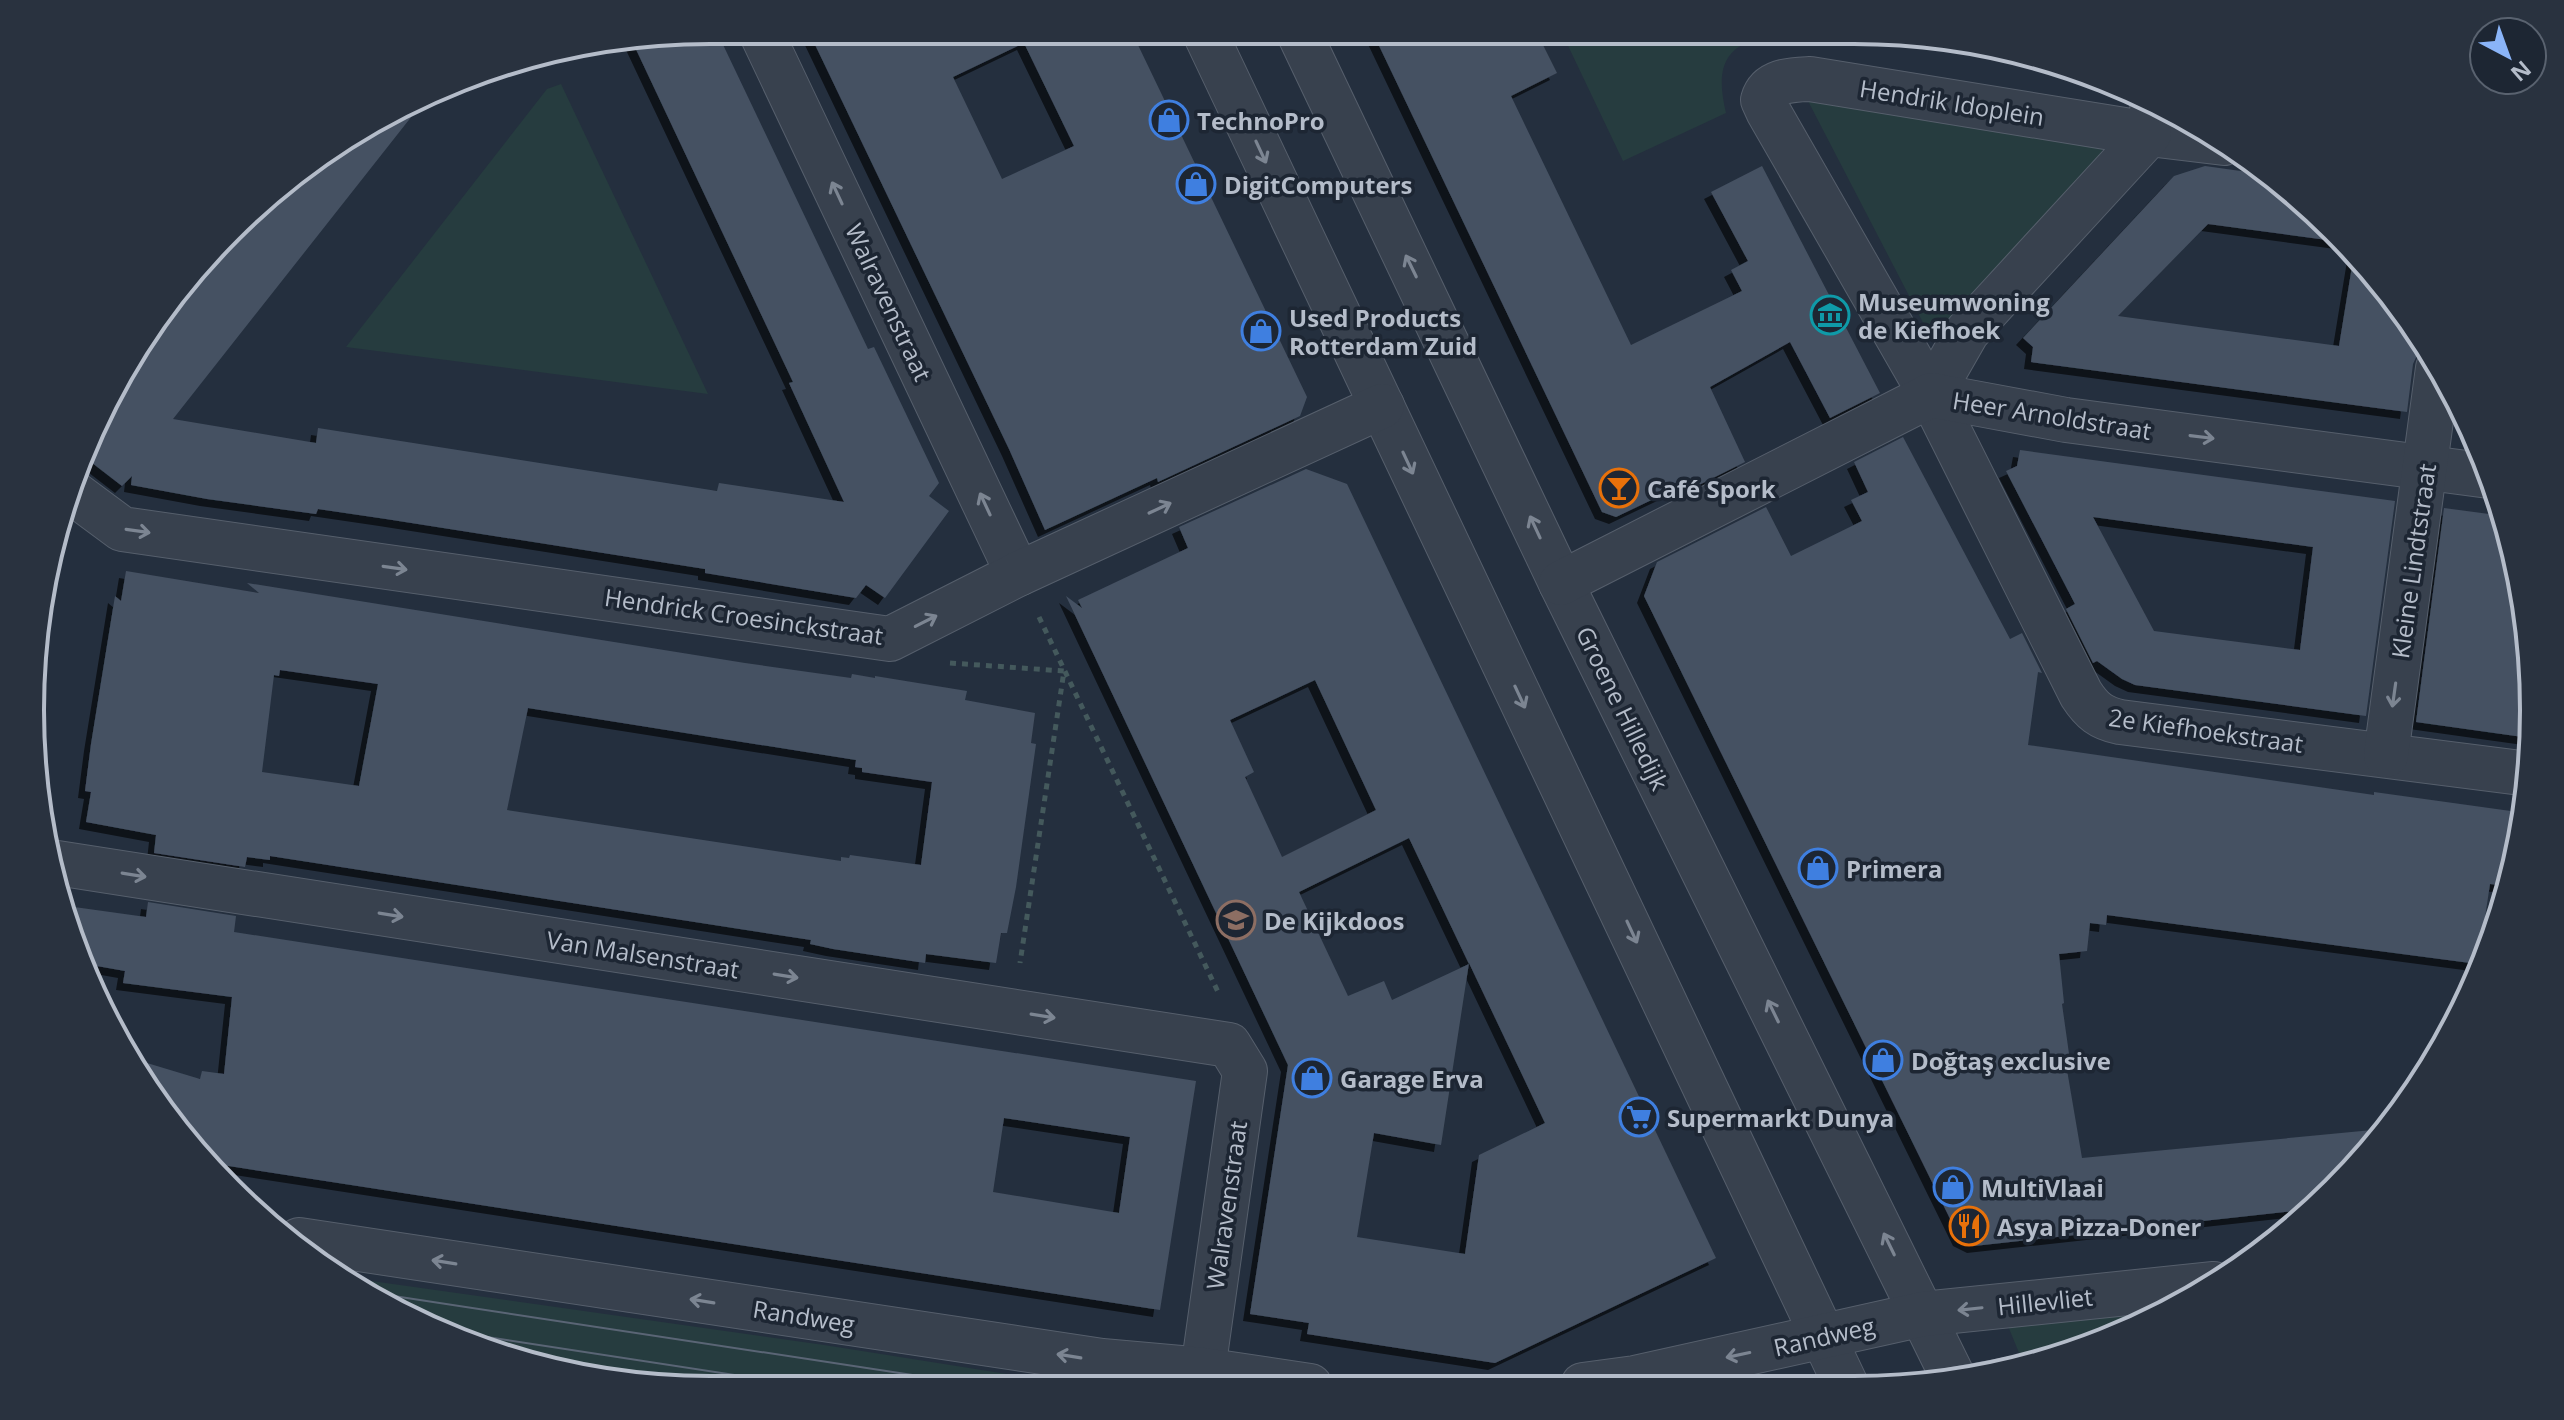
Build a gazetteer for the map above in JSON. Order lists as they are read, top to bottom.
{
  "streets": {
    "street": [
      "Hendrik Idoplein",
      "Walravenstraat",
      "Heer Arnoldstraat",
      "Kleine Lindtstraat",
      "Hendrick Croesinckstraat",
      "Groene Hilledijk",
      "2e Kiefhoekstraat",
      "Van Malsenstraat",
      "Hillevliet",
      "Randweg"
    ]
  },
  "crossings": [
    ["Hendrik Idoplein", "Heer Arnoldstraat"],
    ["Hendrik Idoplein", "2e Kiefhoekstraat"],
    ["Walravenstraat", "Hendrick Croesinckstraat"],
    ["Walravenstraat", "Van Malsenstraat"],
    ["Walravenstraat", "Randweg"],
    ["Heer Arnoldstraat", "Kleine Lindtstraat"],
    ["Heer Arnoldstraat", "Groene Hilledijk"],
    ["Heer Arnoldstraat", "2e Kiefhoekstraat"],
    ["Kleine Lindtstraat", "2e Kiefhoekstraat"],
    ["Groene Hilledijk", "Hillevliet"],
    ["Groene Hilledijk", "Randweg"],
    ["Hillevliet", "Randweg"]
  ],
  "one_way": [
    "Walravenstraat",
    "Heer Arnoldstraat",
    "Kleine Lindtstraat",
    "Hendrick Croesinckstraat",
    "Van Malsenstraat",
    "Hillevliet",
    "Randweg"
  ],
  "places": {
    "shop": [
      "TechnoPro",
      "DigitComputers",
      "Used Products Rotterdam Zuid",
      "Primera",
      "Doğtaş exclusive",
      "Garage Erva",
      "MultiVlaai"
    ],
    "museum": ["Museumwoning de Kiefhoek"],
    "bar": ["Café Spork"],
    "school or university": ["De Kijkdoos"],
    "supermarket": ["Supermarkt Dunya"],
    "restaurant": ["Asya Pizza-Doner"]
  },
  "north": "bottom right"
}
